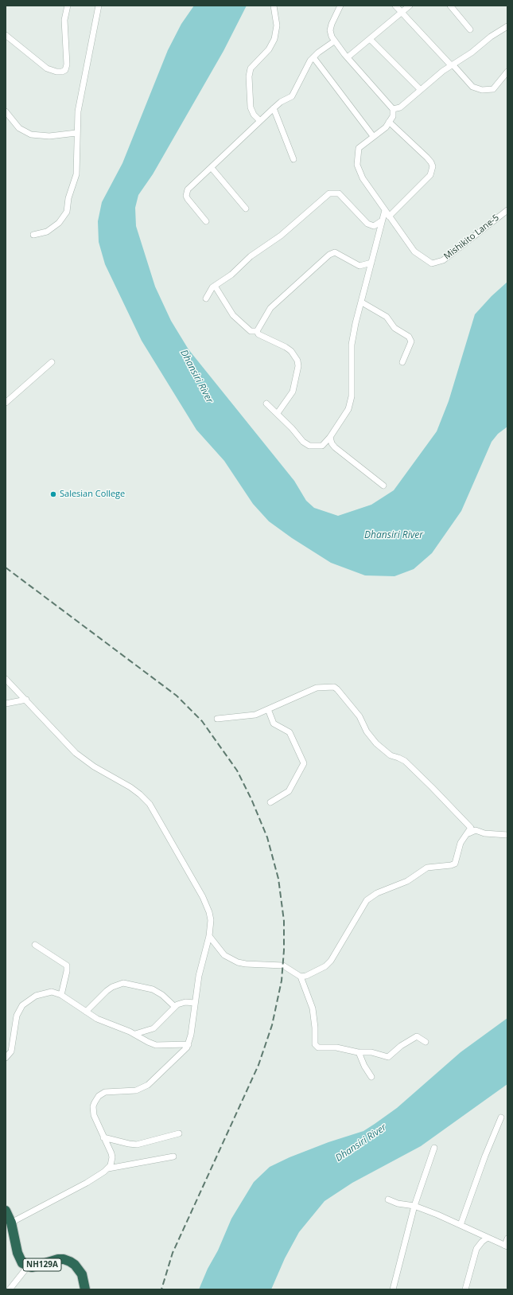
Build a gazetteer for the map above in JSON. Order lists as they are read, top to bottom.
{
  "streets": {
    "highway": ["NH129A"],
    "street": ["Mishikito Lane-5"]
  },
  "water": ["Dhansiri River"],
  "places": ["Salesian College"]
}
